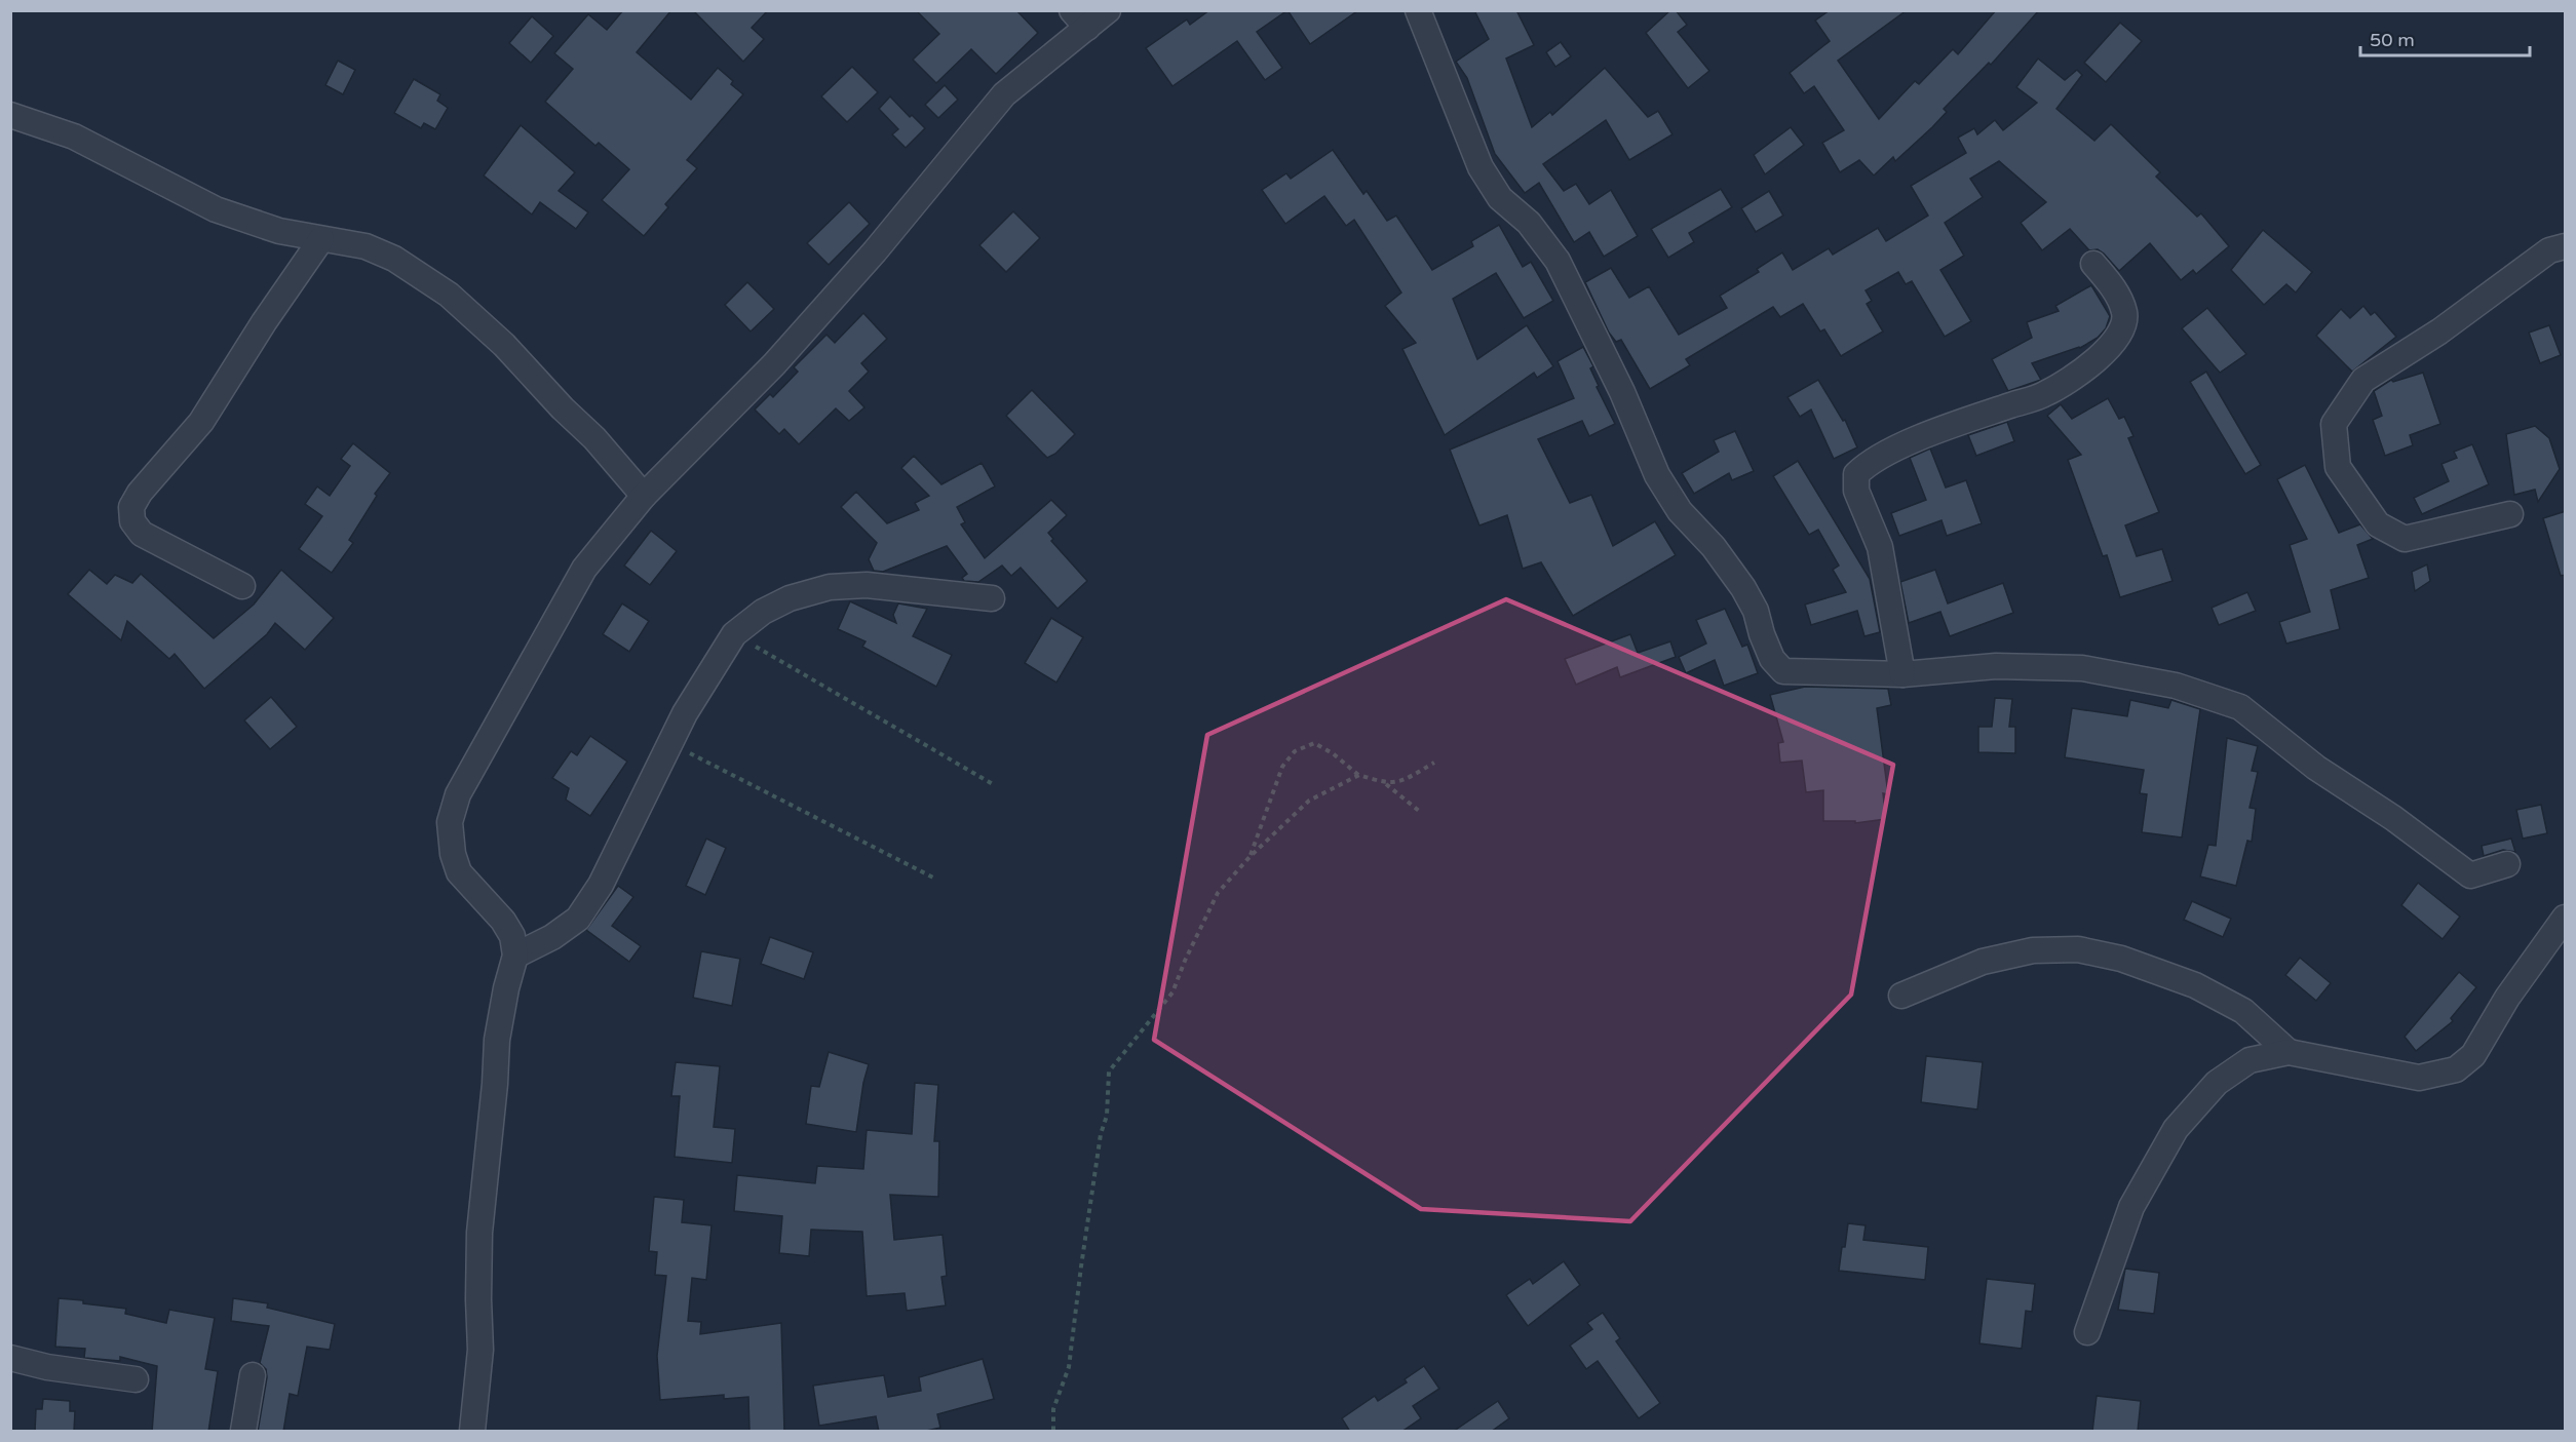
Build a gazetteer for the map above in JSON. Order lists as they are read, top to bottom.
{
  "scale_bar": "50 m"
}
